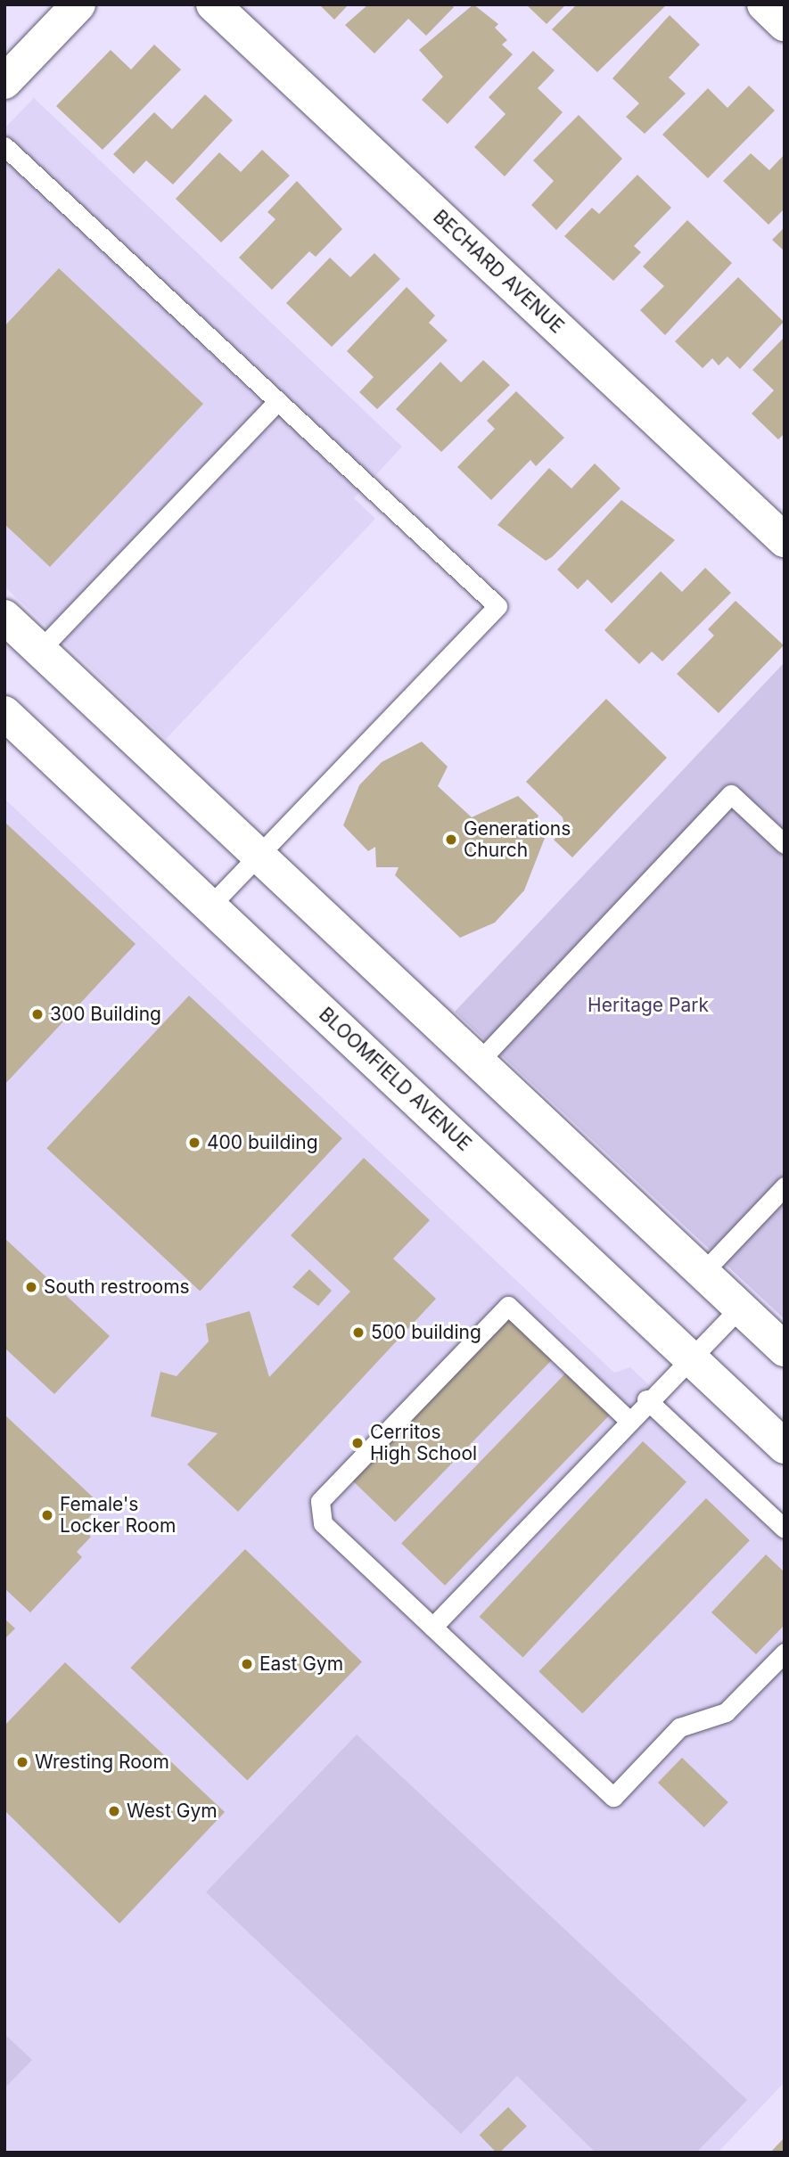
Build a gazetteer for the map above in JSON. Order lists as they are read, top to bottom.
{
  "streets": {
    "street": ["BECHARD AVENUE", "BLOOMFIELD AVENUE"]
  },
  "parks": ["Heritage Park"],
  "places": [
    "Generations Church",
    "300 Building",
    "400 building",
    "South restrooms",
    "500 building",
    "Cerritos High School",
    "Female's Locker Room",
    "East Gym",
    "Wresting Room",
    "West Gym"
  ]
}
